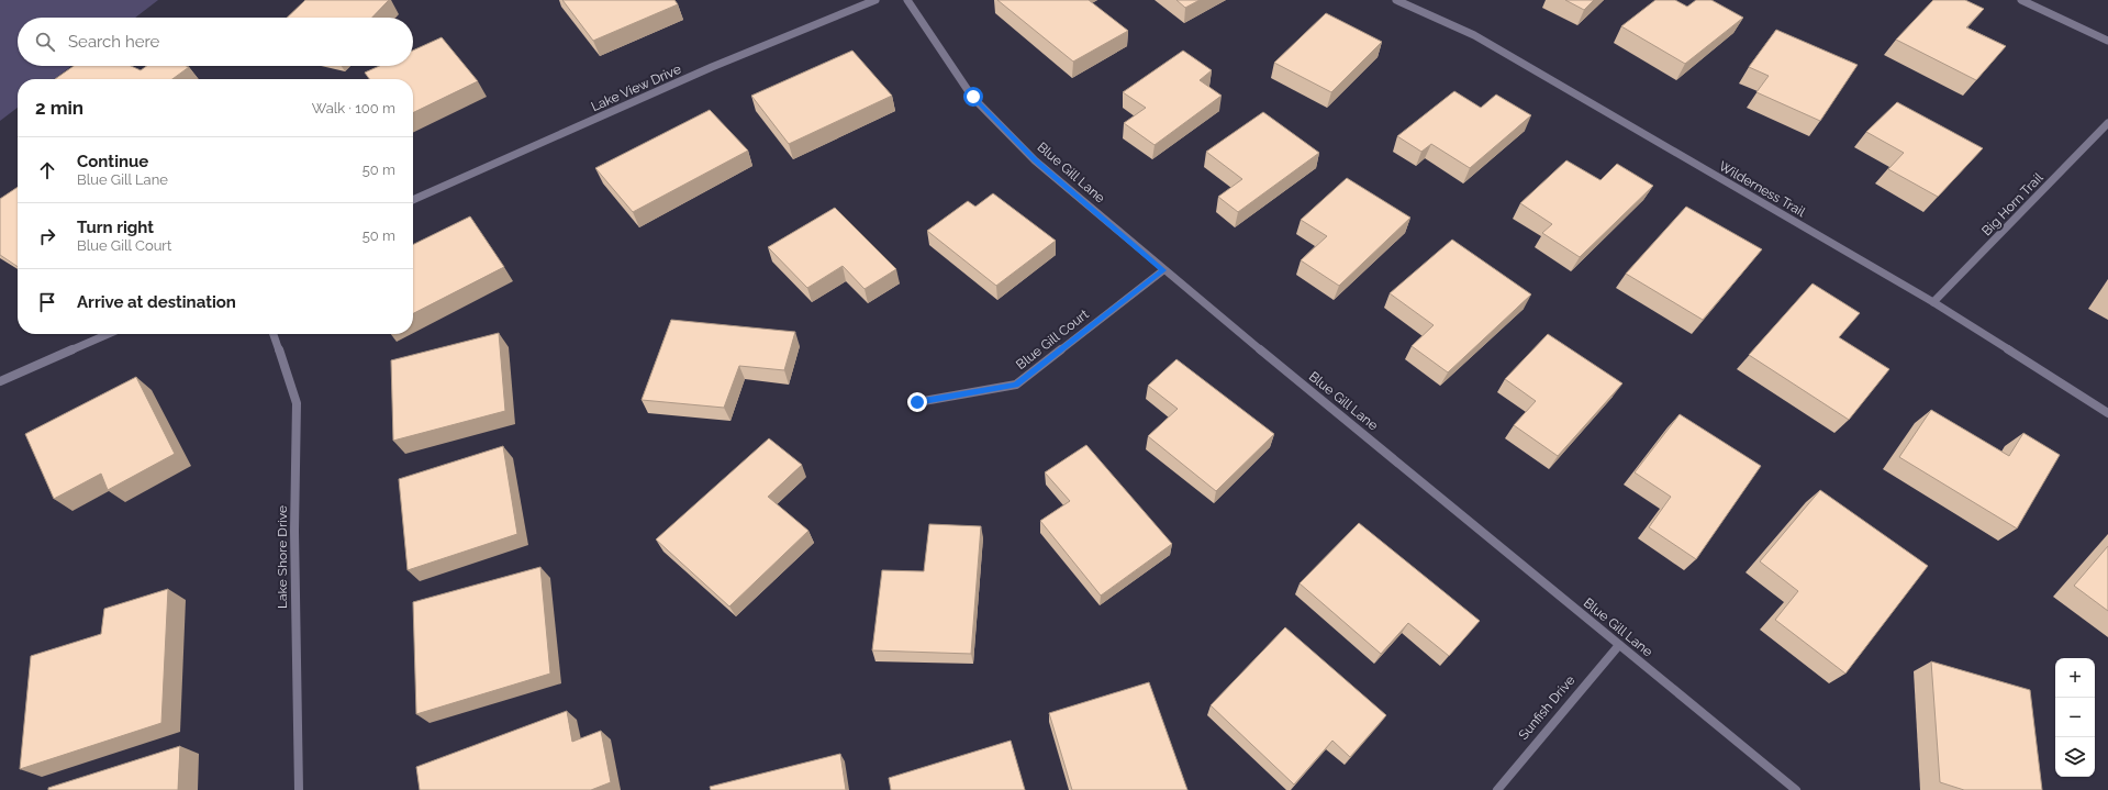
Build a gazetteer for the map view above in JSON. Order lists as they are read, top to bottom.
{
  "streets": {
    "street": [
      "Lake View Drive",
      "Blue Gill Lane",
      "Wilderness Trail",
      "Big Horn Trail",
      "Blue Gill Court",
      "Lake Shore Drive",
      "Sunfish Drive"
    ]
  },
  "crossings": [
    ["Blue Gill Lane", "Blue Gill Court"],
    ["Blue Gill Lane", "Sunfish Drive"],
    ["Wilderness Trail", "Big Horn Trail"]
  ],
  "page": {
    "search": "Search here",
    "heading": ["2 min", "Walk · 100 m"],
    "list": [
      ["Continue", "Blue Gill Lane", "50 m"],
      ["Turn right", "Blue Gill Court", "50 m"],
      "Arrive at destination"
    ],
    "map_buttons": ["+", "−"]
  }
}
